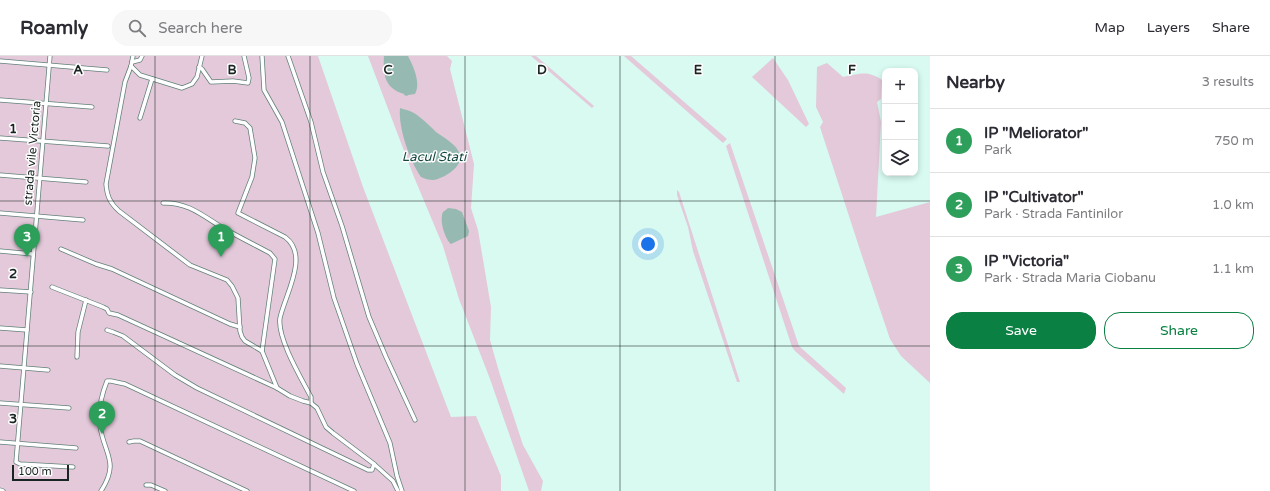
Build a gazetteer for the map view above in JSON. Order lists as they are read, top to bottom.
{
  "streets": {
    "street": ["strada vile Victoria"]
  },
  "water": ["Lacul Stati"],
  "scale_bar": "100 m",
  "page": {
    "header": "Roamly",
    "search": "Search here",
    "nav": ["Map", "Layers", "Share"],
    "heading": ["Nearby", "3 results"],
    "map_buttons": ["+", "−"],
    "list": [
      {
        "mark": "1",
        "name": "IP \"Meliorator\"",
        "note": "Park",
        "value": "750 m"
      },
      {
        "mark": "2",
        "name": "IP \"Cultivator\"",
        "note": "Park · Strada Fantinilor",
        "value": "1.0 km"
      },
      {
        "mark": "3",
        "name": "IP \"Victoria\"",
        "note": "Park · Strada Maria Ciobanu",
        "value": "1.1 km"
      }
    ],
    "pins": ["1", "3", "2"],
    "buttons": ["Save", "Share"],
    "scale": "100 m"
  },
  "grid": {
    "columns": [
      "A",
      "B",
      "C",
      "D",
      "E",
      "F"
    ],
    "rows": ["1", "2", "3"]
  }
}
